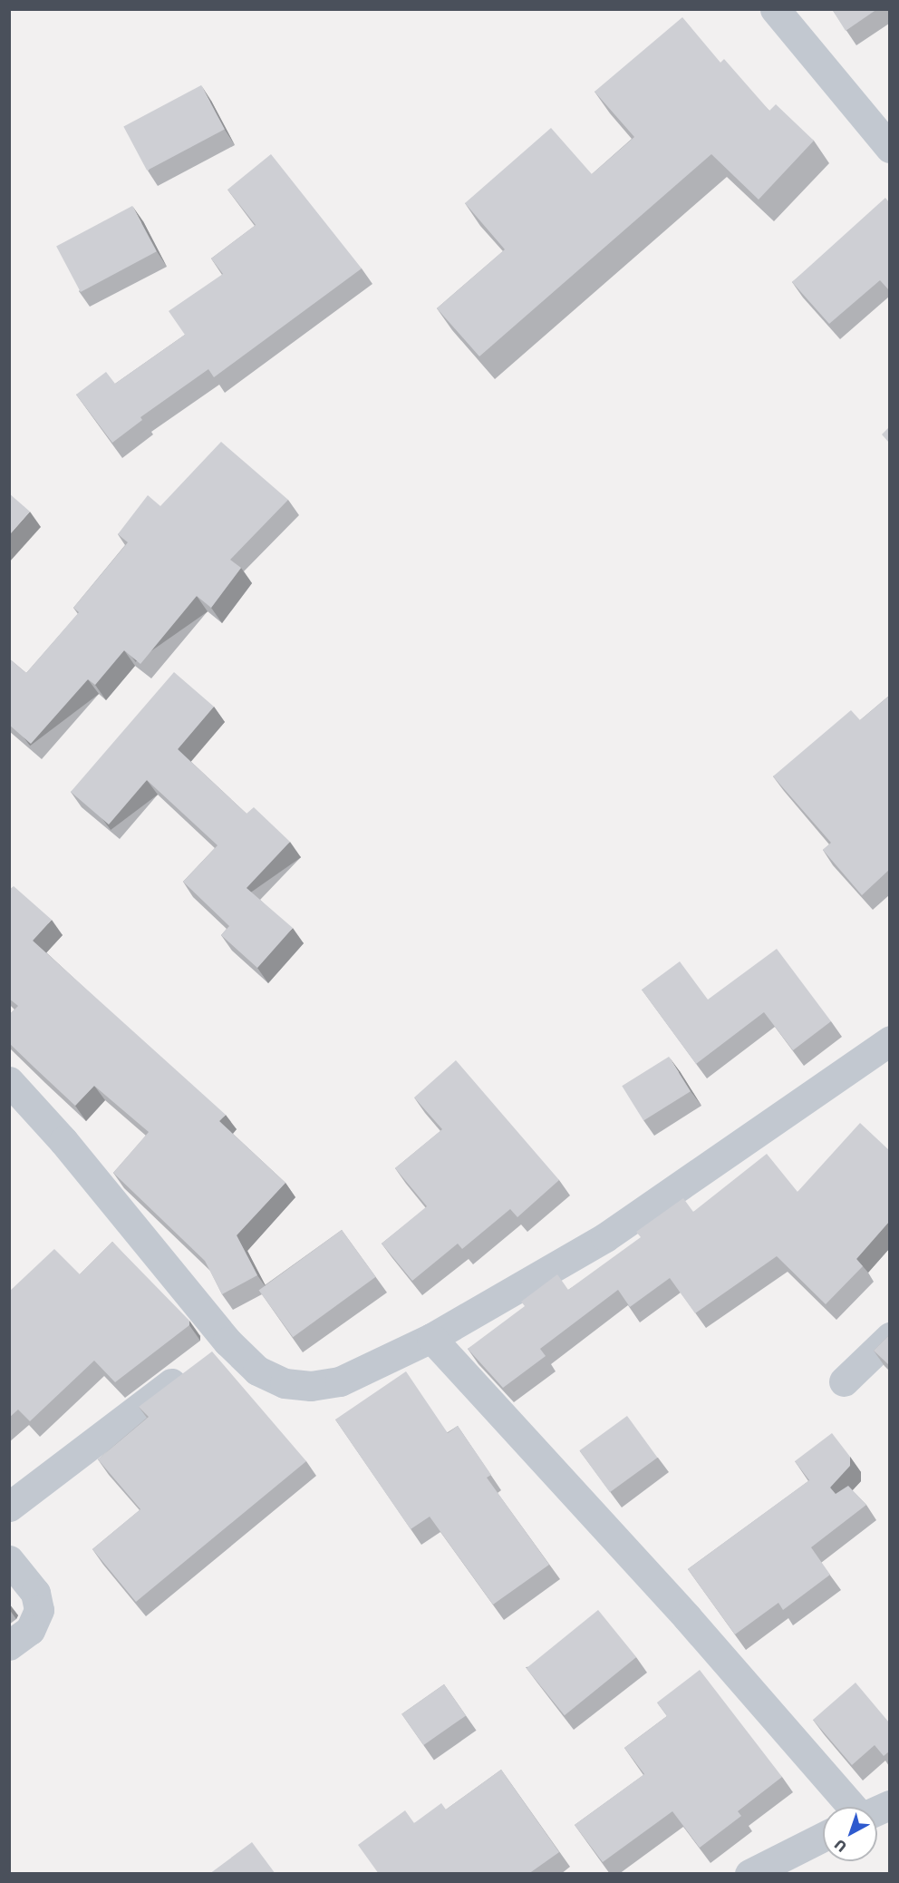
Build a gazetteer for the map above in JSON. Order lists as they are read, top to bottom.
{
  "north": "bottom left"
}
